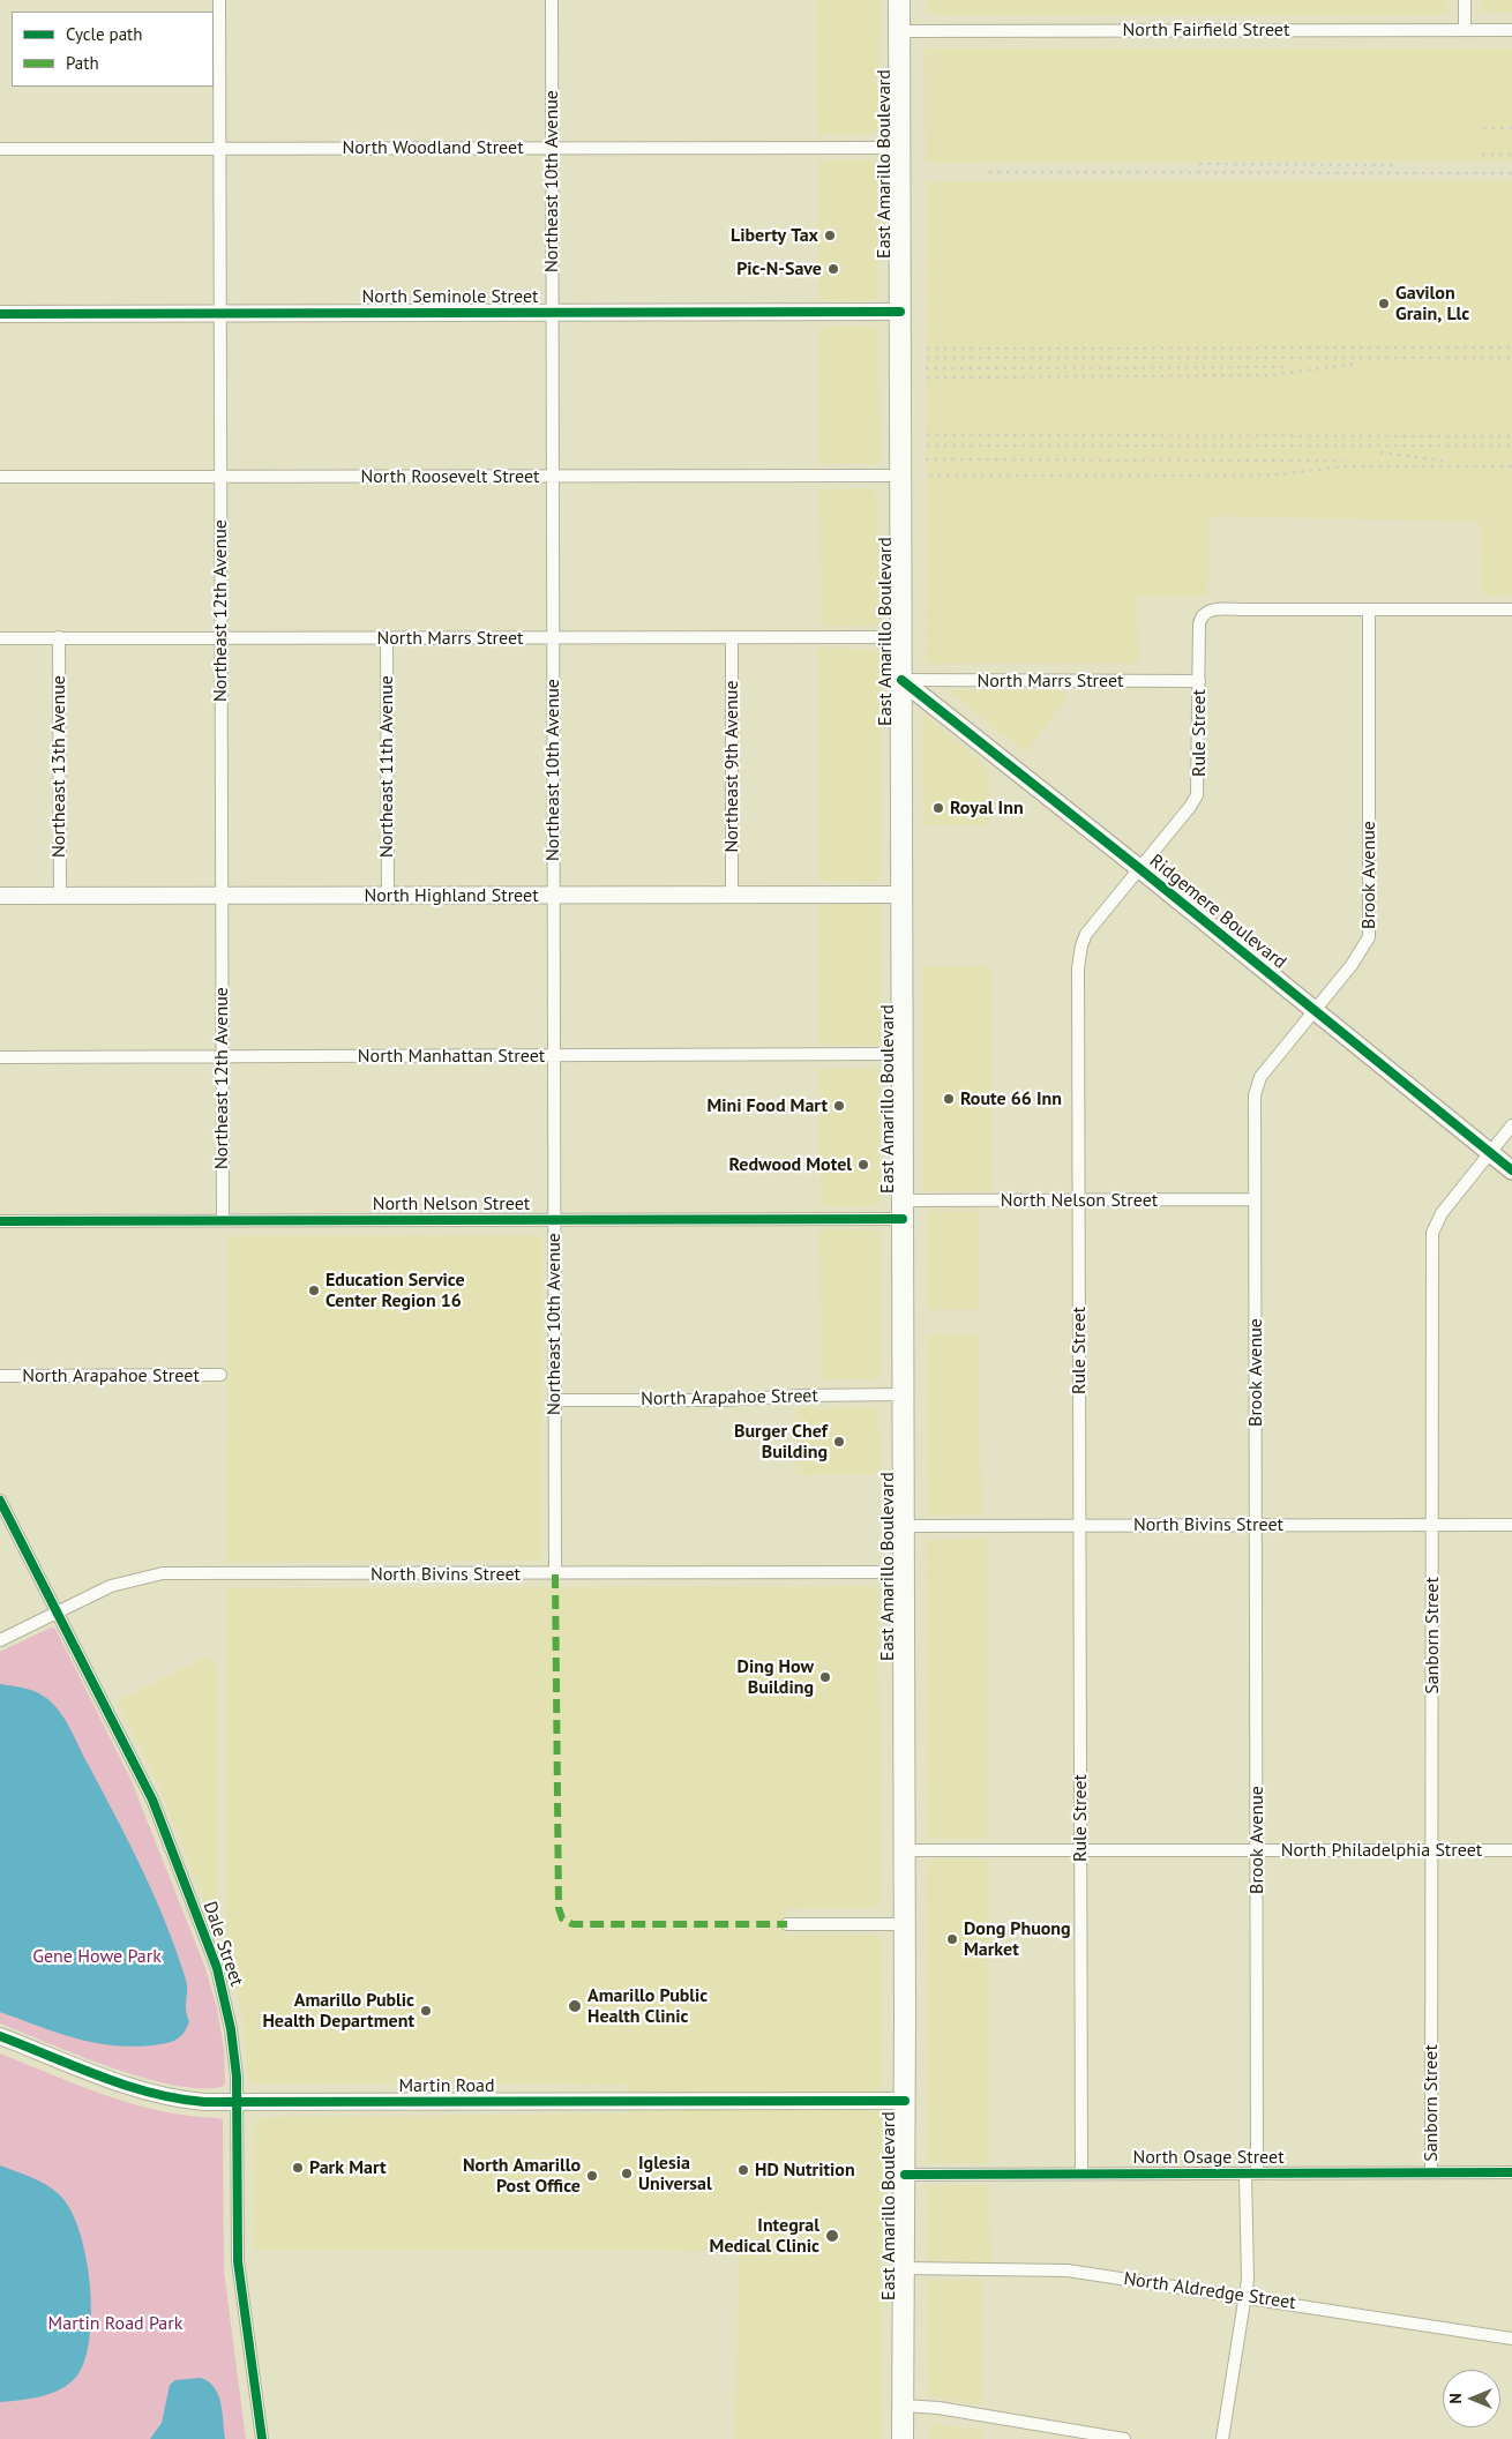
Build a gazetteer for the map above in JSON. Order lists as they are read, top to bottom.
{
  "streets": {
    "highway": ["East Amarillo Boulevard"],
    "main road": ["Ridgemere Boulevard"],
    "street": [
      "North Fairfield Street",
      "North Woodland Street",
      "Northeast 10th Avenue",
      "North Seminole Street",
      "North Roosevelt Street",
      "Northeast 12th Avenue",
      "North Marrs Street",
      "Rule Street",
      "Northeast 13th Avenue",
      "Northeast 11th Avenue",
      "Northeast 9th Avenue",
      "Brook Avenue",
      "North Highland Street",
      "North Manhattan Street",
      "North Nelson Street",
      "North Arapahoe Street",
      "North Bivins Street",
      "Sanborn Street",
      "North Philadelphia Street",
      "Dale Street",
      "Martin Road",
      "North Osage Street",
      "North Aldredge Street"
    ]
  },
  "crossings": [
    ["North Fairfield Street", "East Amarillo Boulevard"],
    ["North Woodland Street", "East Amarillo Boulevard"],
    ["North Woodland Street", "Northeast 10th Avenue"],
    ["North Woodland Street", "Northeast 12th Avenue"],
    ["East Amarillo Boulevard", "North Seminole Street"],
    ["East Amarillo Boulevard", "North Roosevelt Street"],
    ["East Amarillo Boulevard", "North Marrs Street"],
    ["East Amarillo Boulevard", "North Highland Street"],
    ["East Amarillo Boulevard", "Ridgemere Boulevard"],
    ["East Amarillo Boulevard", "North Manhattan Street"],
    ["East Amarillo Boulevard", "North Nelson Street"],
    ["East Amarillo Boulevard", "North Arapahoe Street"],
    ["East Amarillo Boulevard", "North Bivins Street"],
    ["East Amarillo Boulevard", "North Philadelphia Street"],
    ["East Amarillo Boulevard", "Martin Road"],
    ["East Amarillo Boulevard", "North Osage Street"],
    ["East Amarillo Boulevard", "North Aldredge Street"],
    ["Northeast 10th Avenue", "North Seminole Street"],
    ["Northeast 10th Avenue", "North Roosevelt Street"],
    ["Northeast 10th Avenue", "North Marrs Street"],
    ["Northeast 10th Avenue", "North Highland Street"],
    ["Northeast 10th Avenue", "North Manhattan Street"],
    ["Northeast 10th Avenue", "North Nelson Street"],
    ["Northeast 10th Avenue", "North Arapahoe Street"],
    ["Northeast 10th Avenue", "North Bivins Street"],
    ["North Seminole Street", "Northeast 12th Avenue"],
    ["North Roosevelt Street", "Northeast 12th Avenue"],
    ["Northeast 12th Avenue", "North Marrs Street"],
    ["Northeast 12th Avenue", "North Highland Street"],
    ["Northeast 12th Avenue", "North Manhattan Street"],
    ["Northeast 12th Avenue", "North Nelson Street"],
    ["North Marrs Street", "Rule Street"],
    ["North Marrs Street", "Northeast 13th Avenue"],
    ["North Marrs Street", "Northeast 11th Avenue"],
    ["North Marrs Street", "Northeast 9th Avenue"],
    ["North Marrs Street", "Ridgemere Boulevard"],
    ["Rule Street", "Brook Avenue"],
    ["Rule Street", "Ridgemere Boulevard"],
    ["Rule Street", "North Nelson Street"],
    ["Rule Street", "North Bivins Street"],
    ["Rule Street", "North Philadelphia Street"],
    ["Rule Street", "North Osage Street"],
    ["Northeast 13th Avenue", "North Highland Street"],
    ["Northeast 11th Avenue", "North Highland Street"],
    ["Northeast 9th Avenue", "North Highland Street"],
    ["Brook Avenue", "Ridgemere Boulevard"],
    ["Brook Avenue", "North Nelson Street"],
    ["Brook Avenue", "North Bivins Street"],
    ["Brook Avenue", "North Philadelphia Street"],
    ["Brook Avenue", "North Osage Street"],
    ["Brook Avenue", "North Aldredge Street"],
    ["Ridgemere Boulevard", "Sanborn Street"],
    ["North Bivins Street", "Sanborn Street"],
    ["North Bivins Street", "Dale Street"],
    ["Sanborn Street", "North Philadelphia Street"],
    ["Sanborn Street", "North Osage Street"],
    ["Dale Street", "Martin Road"]
  ],
  "parks": ["Gene Howe Park", "Martin Road Park"],
  "places": [
    "Liberty Tax",
    "Pic-N-Save",
    "Gavilon Grain, Llc",
    "Royal Inn",
    "Route 66 Inn",
    "Mini Food Mart",
    "Redwood Motel",
    "Education Service Center Region 16",
    "Burger Chef Building",
    "Ding How Building",
    "Dong Phuong Market",
    "Amarillo Public Health Clinic",
    "Amarillo Public Health Department",
    "Park Mart",
    "HD Nutrition",
    "Iglesia Universal",
    "North Amarillo Post Office",
    "Integral Medical Clinic"
  ],
  "legend": ["Cycle path", "Path"],
  "north": "left"
}
